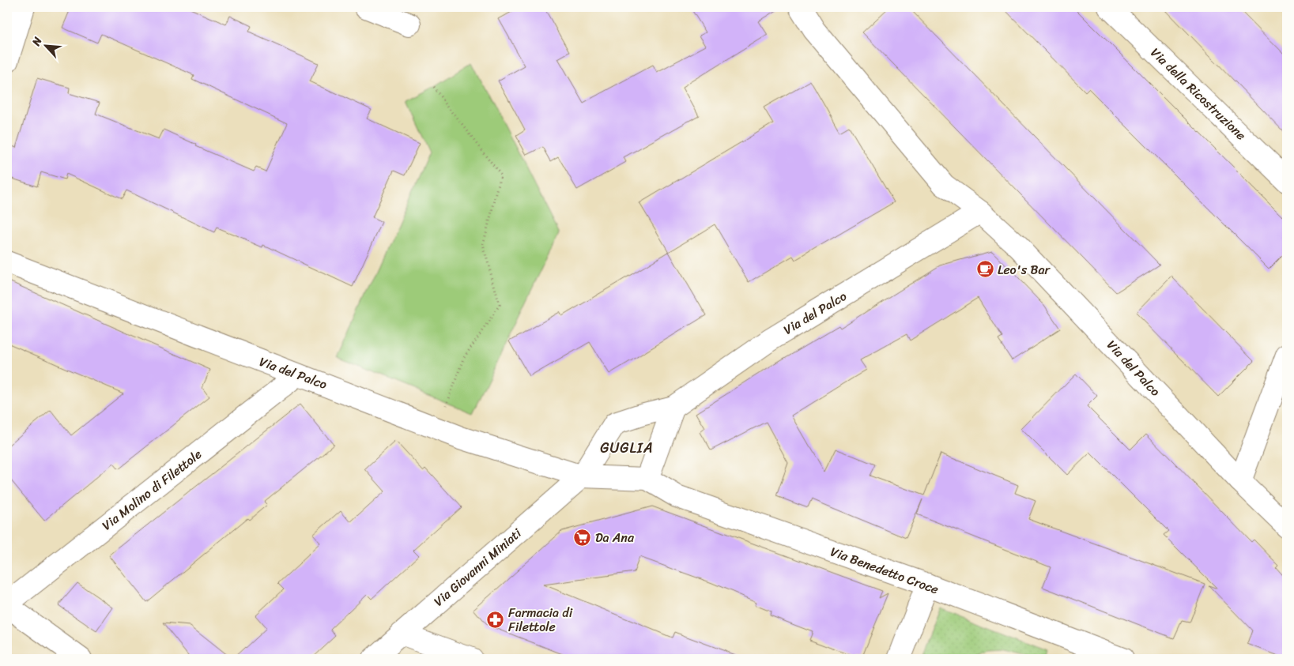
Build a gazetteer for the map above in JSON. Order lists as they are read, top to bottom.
{
  "streets": {
    "street": [
      "Via della Ricostruzione",
      "Via del Palco",
      "Via Molino di Filettole",
      "Via Giovanni Miniati",
      "Via Benedetto Croce"
    ]
  },
  "crossings": [
    ["Via del Palco", "Via Molino di Filettole"],
    ["Via del Palco", "Via Giovanni Miniati"],
    ["Via del Palco", "Via Benedetto Croce"]
  ],
  "districts": ["GUGLIA"],
  "places": {
    "cafe": ["Leo's Bar"],
    "supermarket": ["Da Ana"],
    "pharmacy": ["Farmacia di Filettole"]
  },
  "north": "top left"
}
